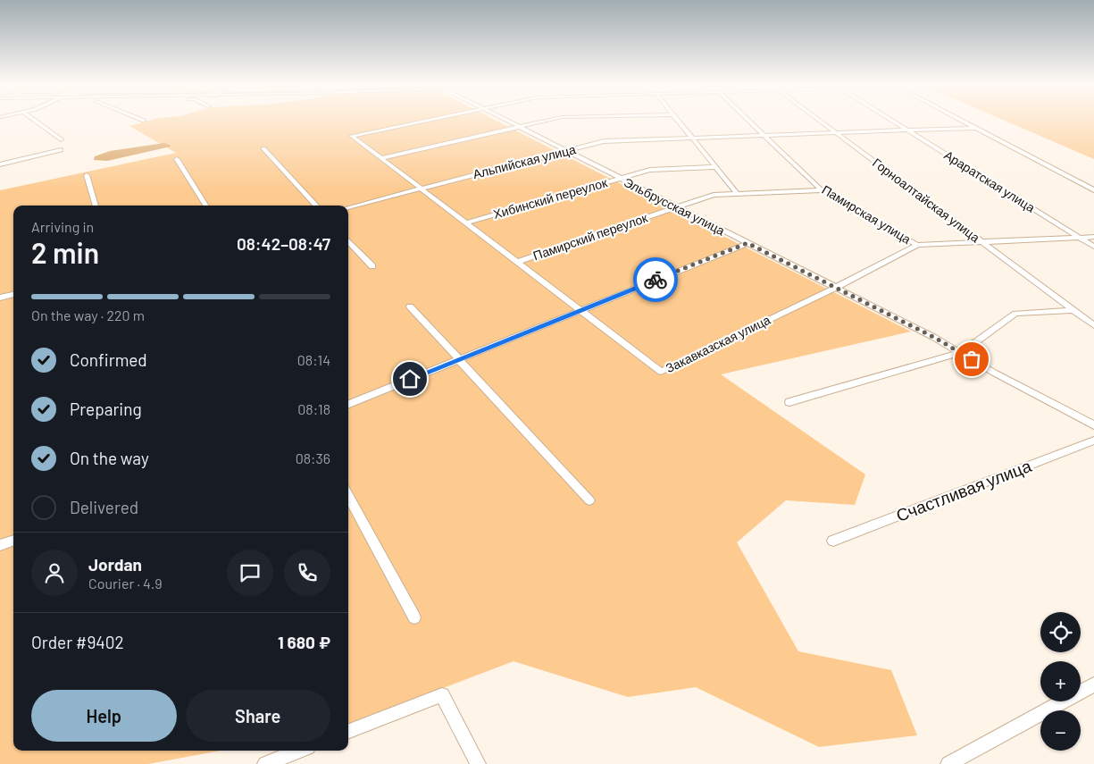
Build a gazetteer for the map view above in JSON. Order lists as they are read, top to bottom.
{
  "streets": {
    "street": [
      "Альпийская улица",
      "Араратская улица",
      "Хибинский переулок",
      "Горноалтайская улица",
      "Эльбрусская улица",
      "Памирская улица",
      "Памирский переулок",
      "Закавказская улица",
      "Счастливая улица"
    ]
  },
  "crossings": [
    ["Альпийская улица", "Араратская улица"],
    ["Альпийская улица", "Горноалтайская улица"],
    ["Альпийская улица", "Эльбрусская улица"],
    ["Альпийская улица", "Памирская улица"],
    ["Альпийская улица", "Закавказская улица"],
    ["Араратская улица", "Закавказская улица"],
    ["Хибинский переулок", "Эльбрусская улица"],
    ["Хибинский переулок", "Закавказская улица"],
    ["Горноалтайская улица", "Закавказская улица"],
    ["Эльбрусская улица", "Памирский переулок"],
    ["Эльбрусская улица", "Закавказская улица"],
    ["Памирская улица", "Памирский переулок"],
    ["Памирская улица", "Закавказская улица"],
    ["Памирский переулок", "Закавказская улица"]
  ],
  "page": {
    "heading": ["2 min", "Arriving in", "08:42–08:47"],
    "panel": [
      "Jordan",
      "Courier · 4.9",
      "Order #9402",
      "1 680 ₽"
    ],
    "bar": "On the way · 220 m",
    "list": [
      ["Confirmed", "08:14"],
      ["Preparing", "08:18"],
      ["On the way", "08:36"],
      "Delivered"
    ],
    "map_buttons": ["+", "−"],
    "buttons": ["Help", "Share"]
  }
}
